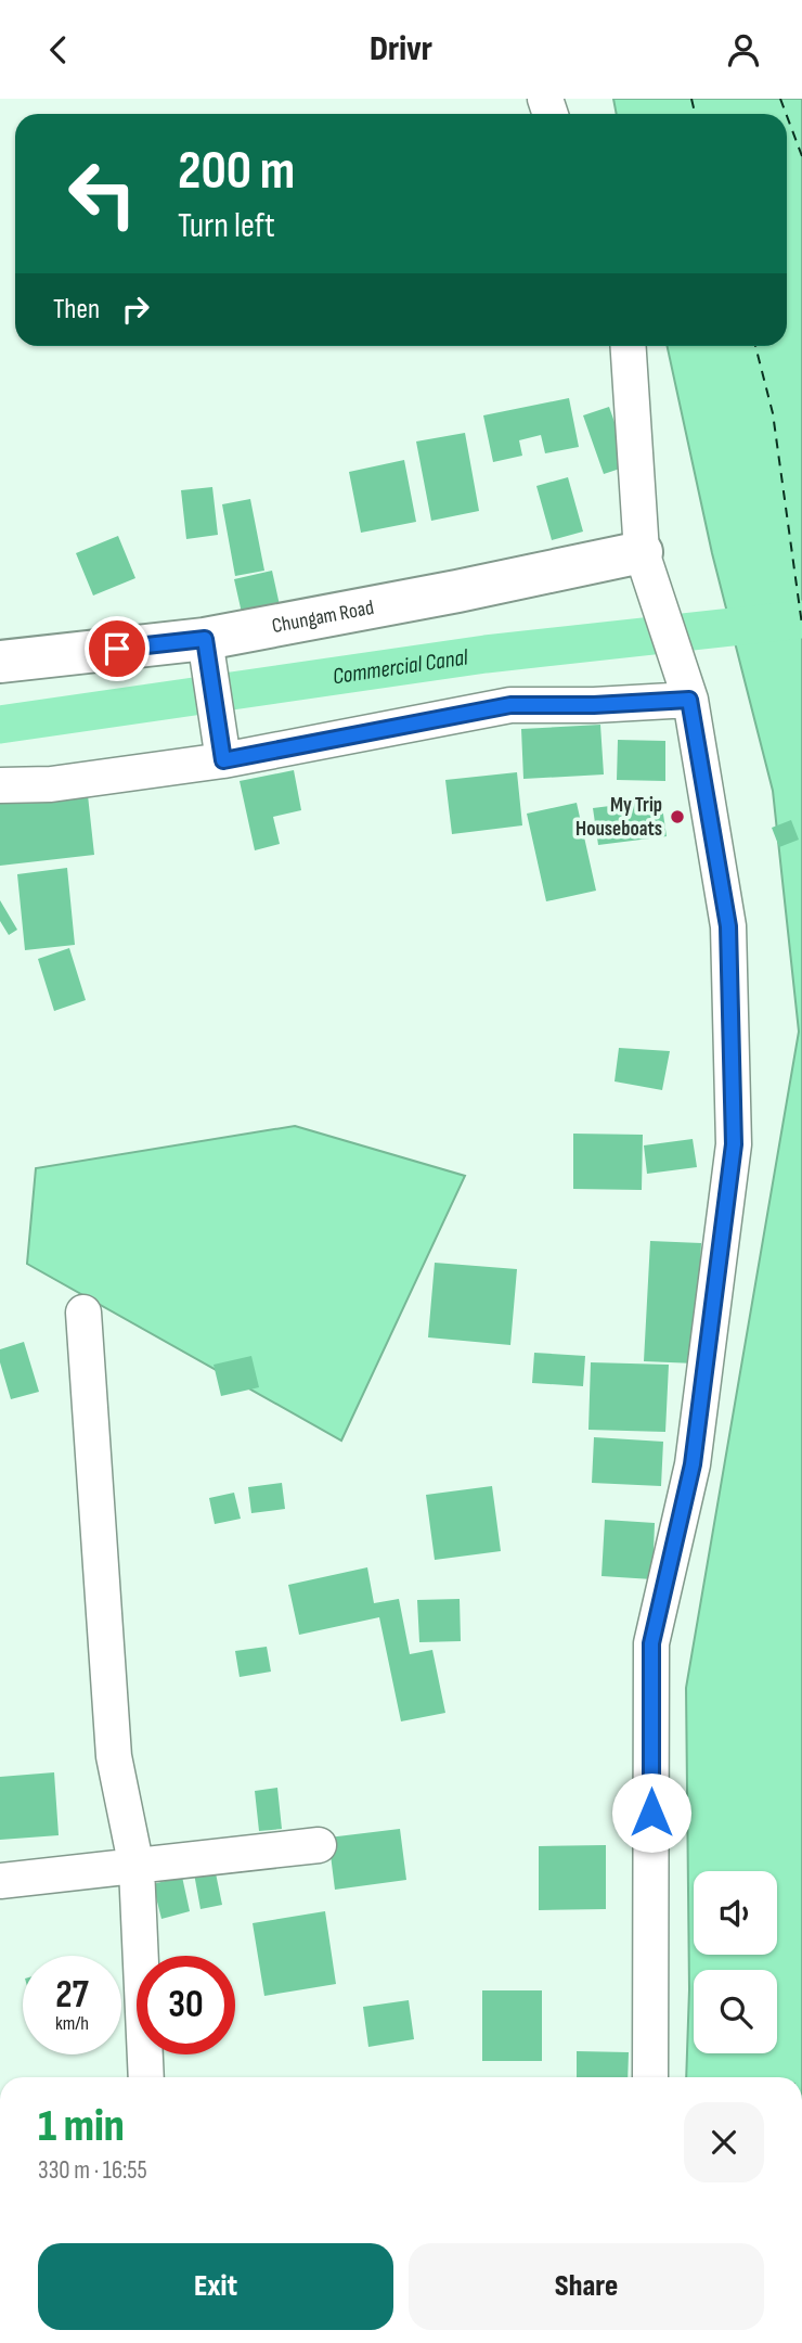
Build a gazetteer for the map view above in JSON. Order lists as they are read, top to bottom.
{
  "streets": {
    "main road": ["Chungam Road"]
  },
  "water": ["Commercial Canal"],
  "places": ["My Trip Houseboats"],
  "page": {
    "header": "Drivr",
    "turn": ["200 m", "Turn left"],
    "then": "Then",
    "speed": "27 km/h",
    "limit": "30",
    "heading": ["1 min", "330 m · 16:55"],
    "buttons": ["Exit", "Share"]
  }
}
